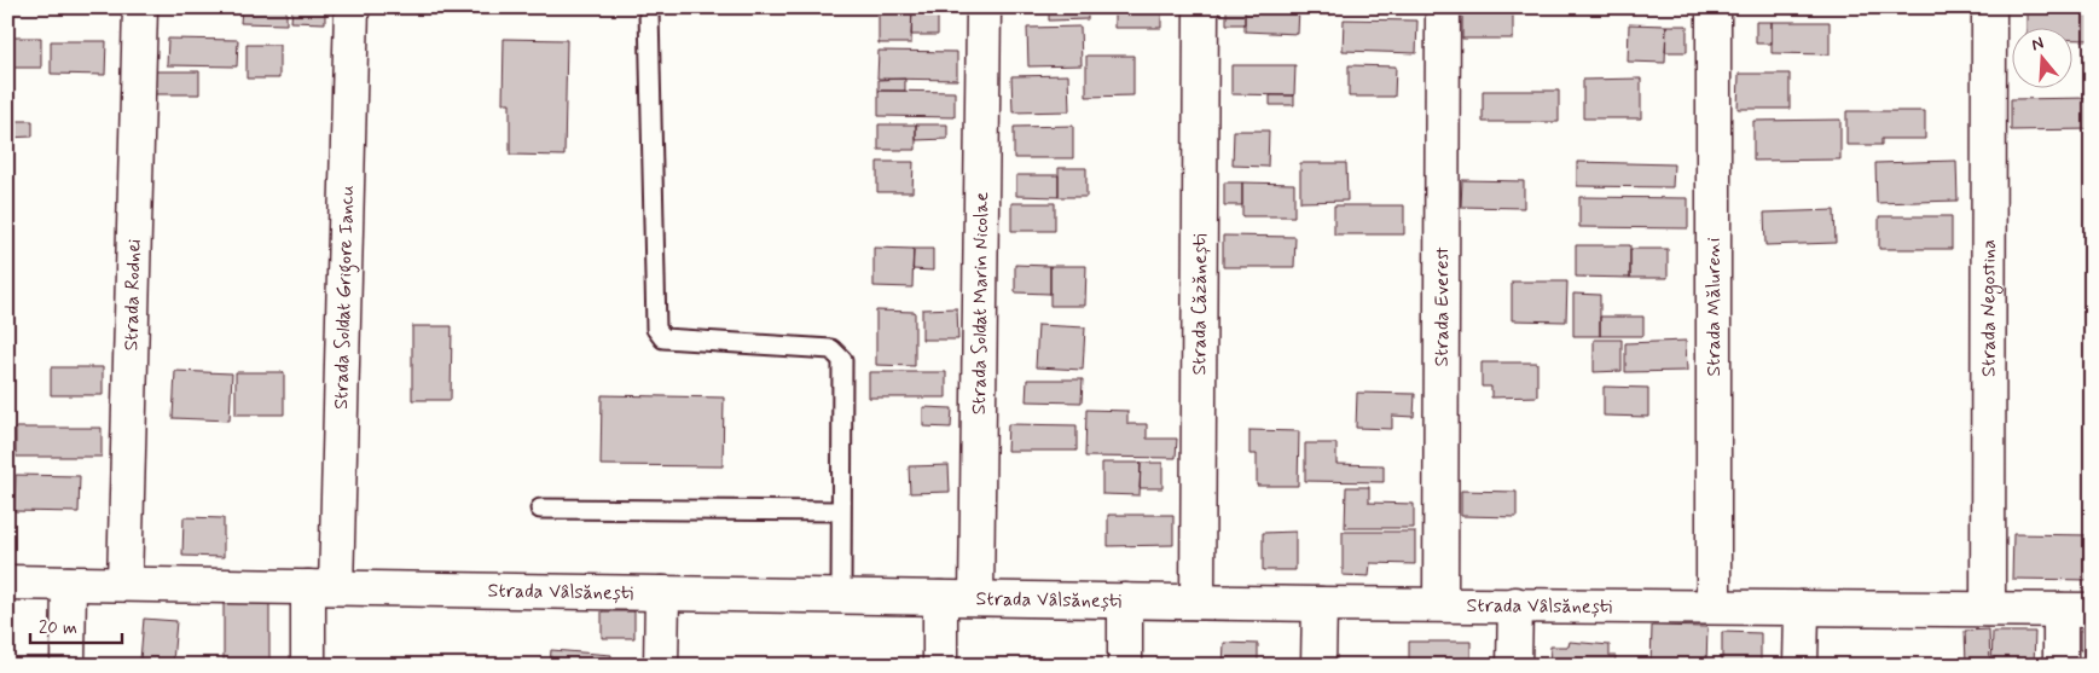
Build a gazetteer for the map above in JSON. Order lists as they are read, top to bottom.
{
  "streets": {
    "street": [
      "Strada Rodnei",
      "Strada Soldat Grigore Iancu",
      "Strada Soldat Marin Nicolae",
      "Strada Căzănești",
      "Strada Everest",
      "Strada Mălureni",
      "Strada Negostina",
      "Strada Vâlsănești"
    ]
  },
  "crossings": [
    ["Strada Rodnei", "Strada Vâlsănești"],
    ["Strada Soldat Grigore Iancu", "Strada Vâlsănești"],
    ["Strada Soldat Marin Nicolae", "Strada Vâlsănești"],
    ["Strada Căzănești", "Strada Vâlsănești"],
    ["Strada Everest", "Strada Vâlsănești"],
    ["Strada Mălureni", "Strada Vâlsănești"],
    ["Strada Negostina", "Strada Vâlsănești"]
  ],
  "scale_bar": "20 m",
  "north": "top"
}
